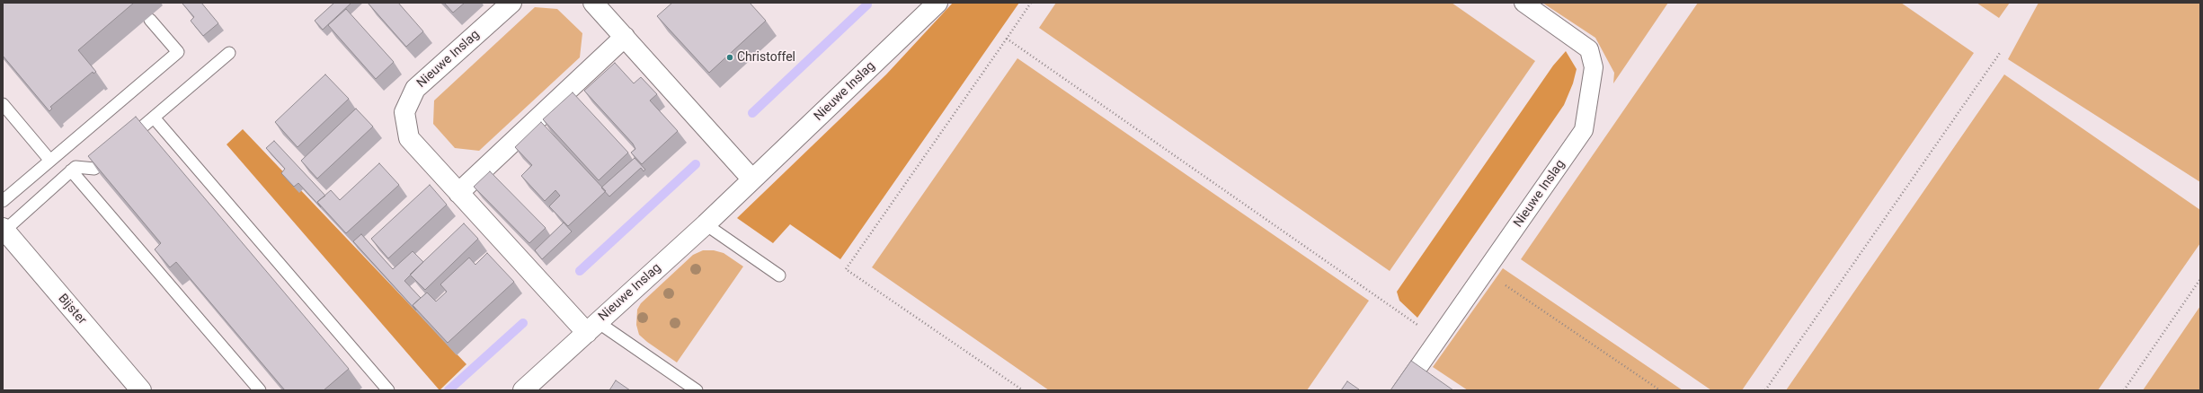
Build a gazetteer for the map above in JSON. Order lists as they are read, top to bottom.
{
  "streets": {
    "street": ["Nieuwe Inslag", "Bijster"]
  },
  "places": ["Christoffel"]
}
